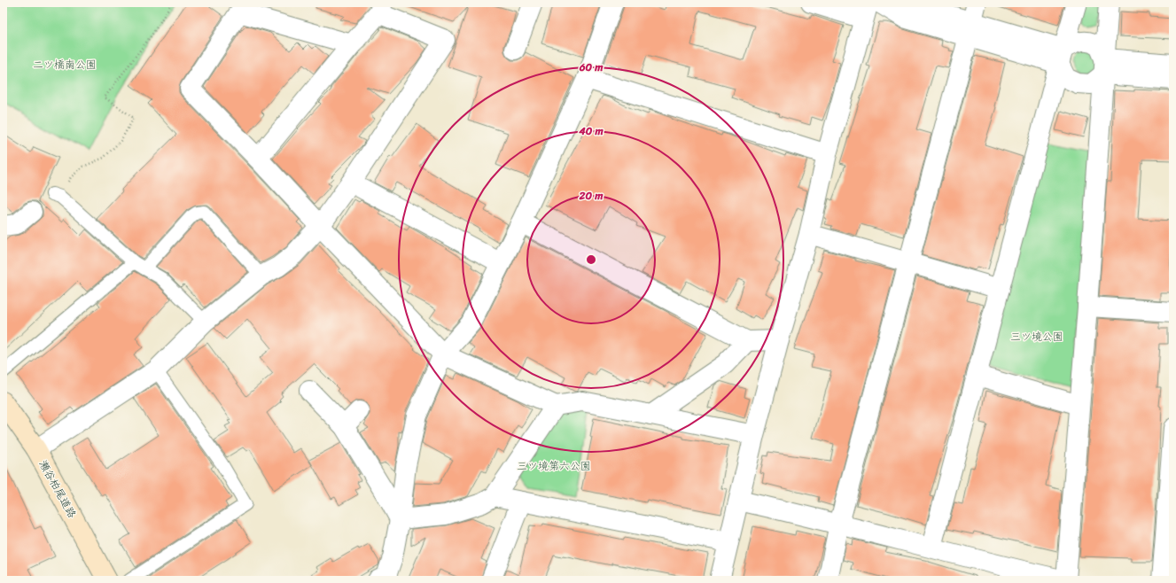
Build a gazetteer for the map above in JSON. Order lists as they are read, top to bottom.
{
  "streets": {
    "main road": ["瀬谷柏尾道路"]
  },
  "parks": ["二ツ橋南公園", "三ツ境公園", "三ツ境第六公園"],
  "rings": ["60 m", "40 m", "20 m"]
}
